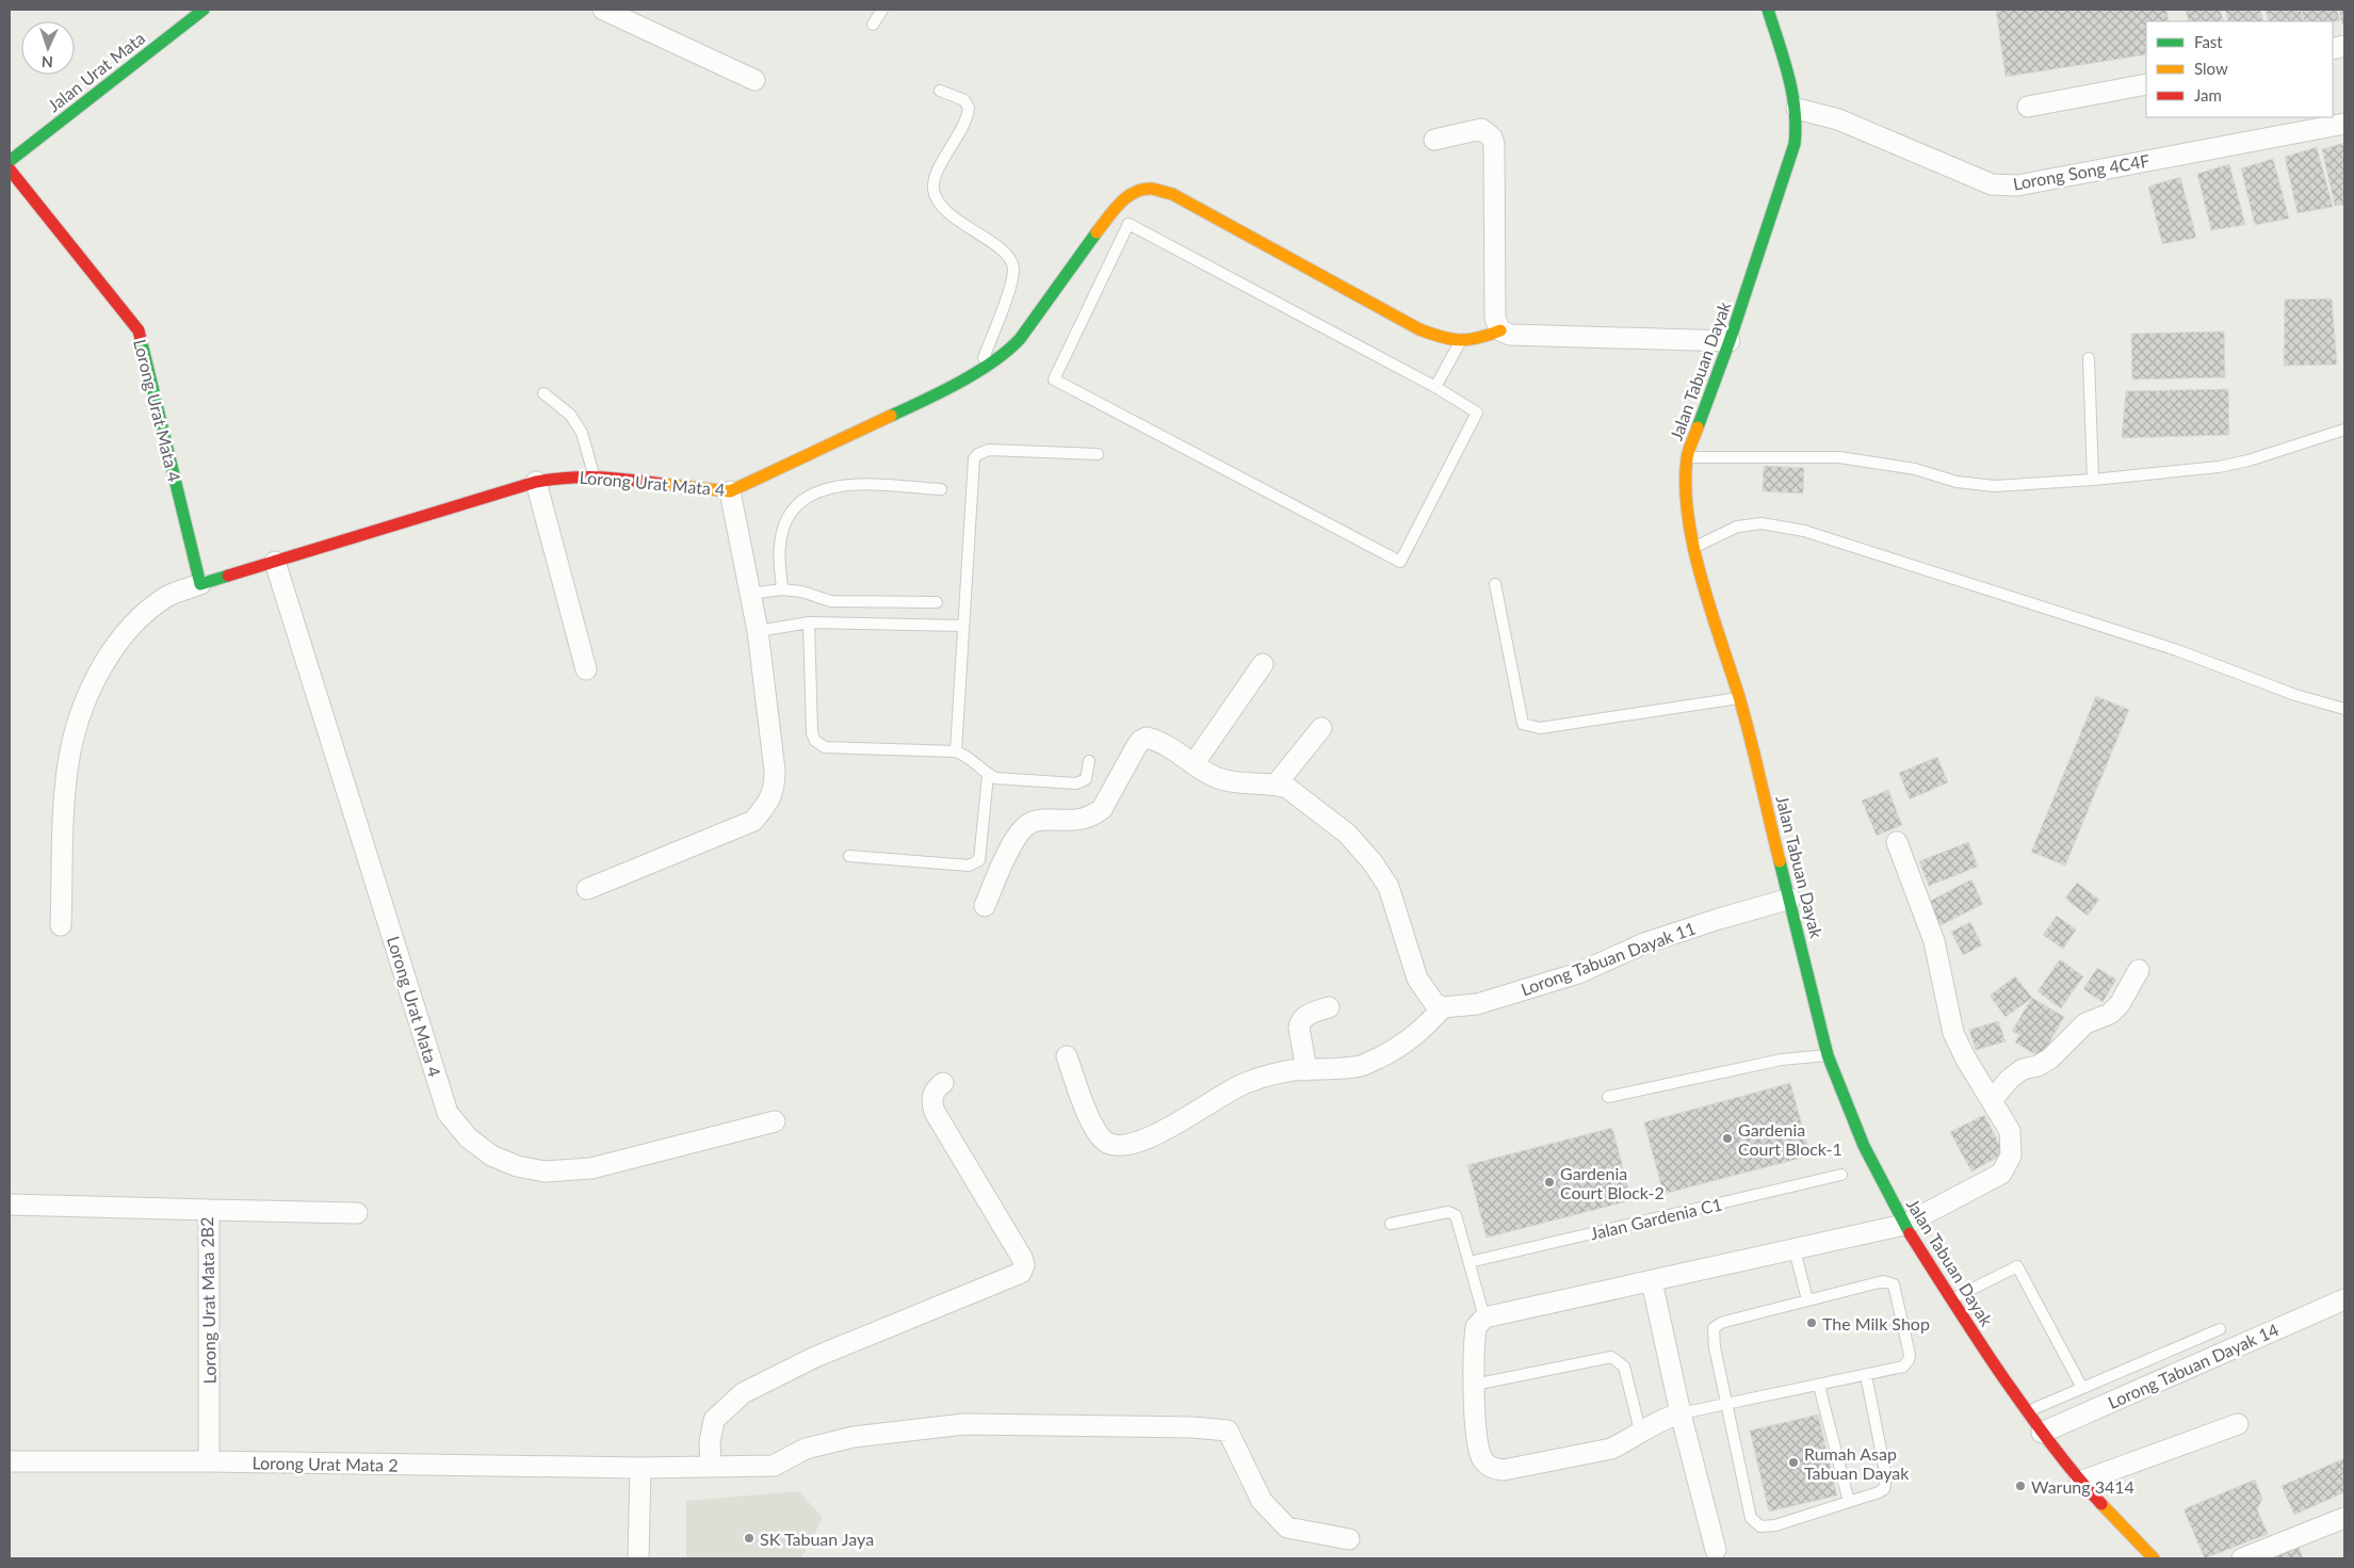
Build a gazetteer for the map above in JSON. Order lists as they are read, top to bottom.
{
  "streets": {
    "street": [
      "Jalan Urat Mata",
      "Lorong Song 4C4F",
      "Jalan Tabuan Dayak",
      "Lorong Urat Mata 4",
      "Lorong Tabuan Dayak 11",
      "Lorong Urat Mata 2B2",
      "Lorong Tabuan Dayak 14",
      "Lorong Urat Mata 2"
    ],
    "lane": ["Jalan Gardenia C1"]
  },
  "crossings": [
    ["Lorong Song 4C4F", "Jalan Tabuan Dayak"],
    ["Jalan Tabuan Dayak", "Lorong Tabuan Dayak 11"],
    ["Jalan Tabuan Dayak", "Lorong Tabuan Dayak 14"],
    ["Lorong Urat Mata 2B2", "Lorong Urat Mata 2"]
  ],
  "places": [
    "Gardenia Court Block-1",
    "Gardenia Court Block-2",
    "The Milk Shop",
    "Rumah Asap Tabuan Dayak",
    "Warung 3414",
    "SK Tabuan Jaya"
  ],
  "legend": ["Fast", "Slow", "Jam"],
  "north": "bottom"
}
